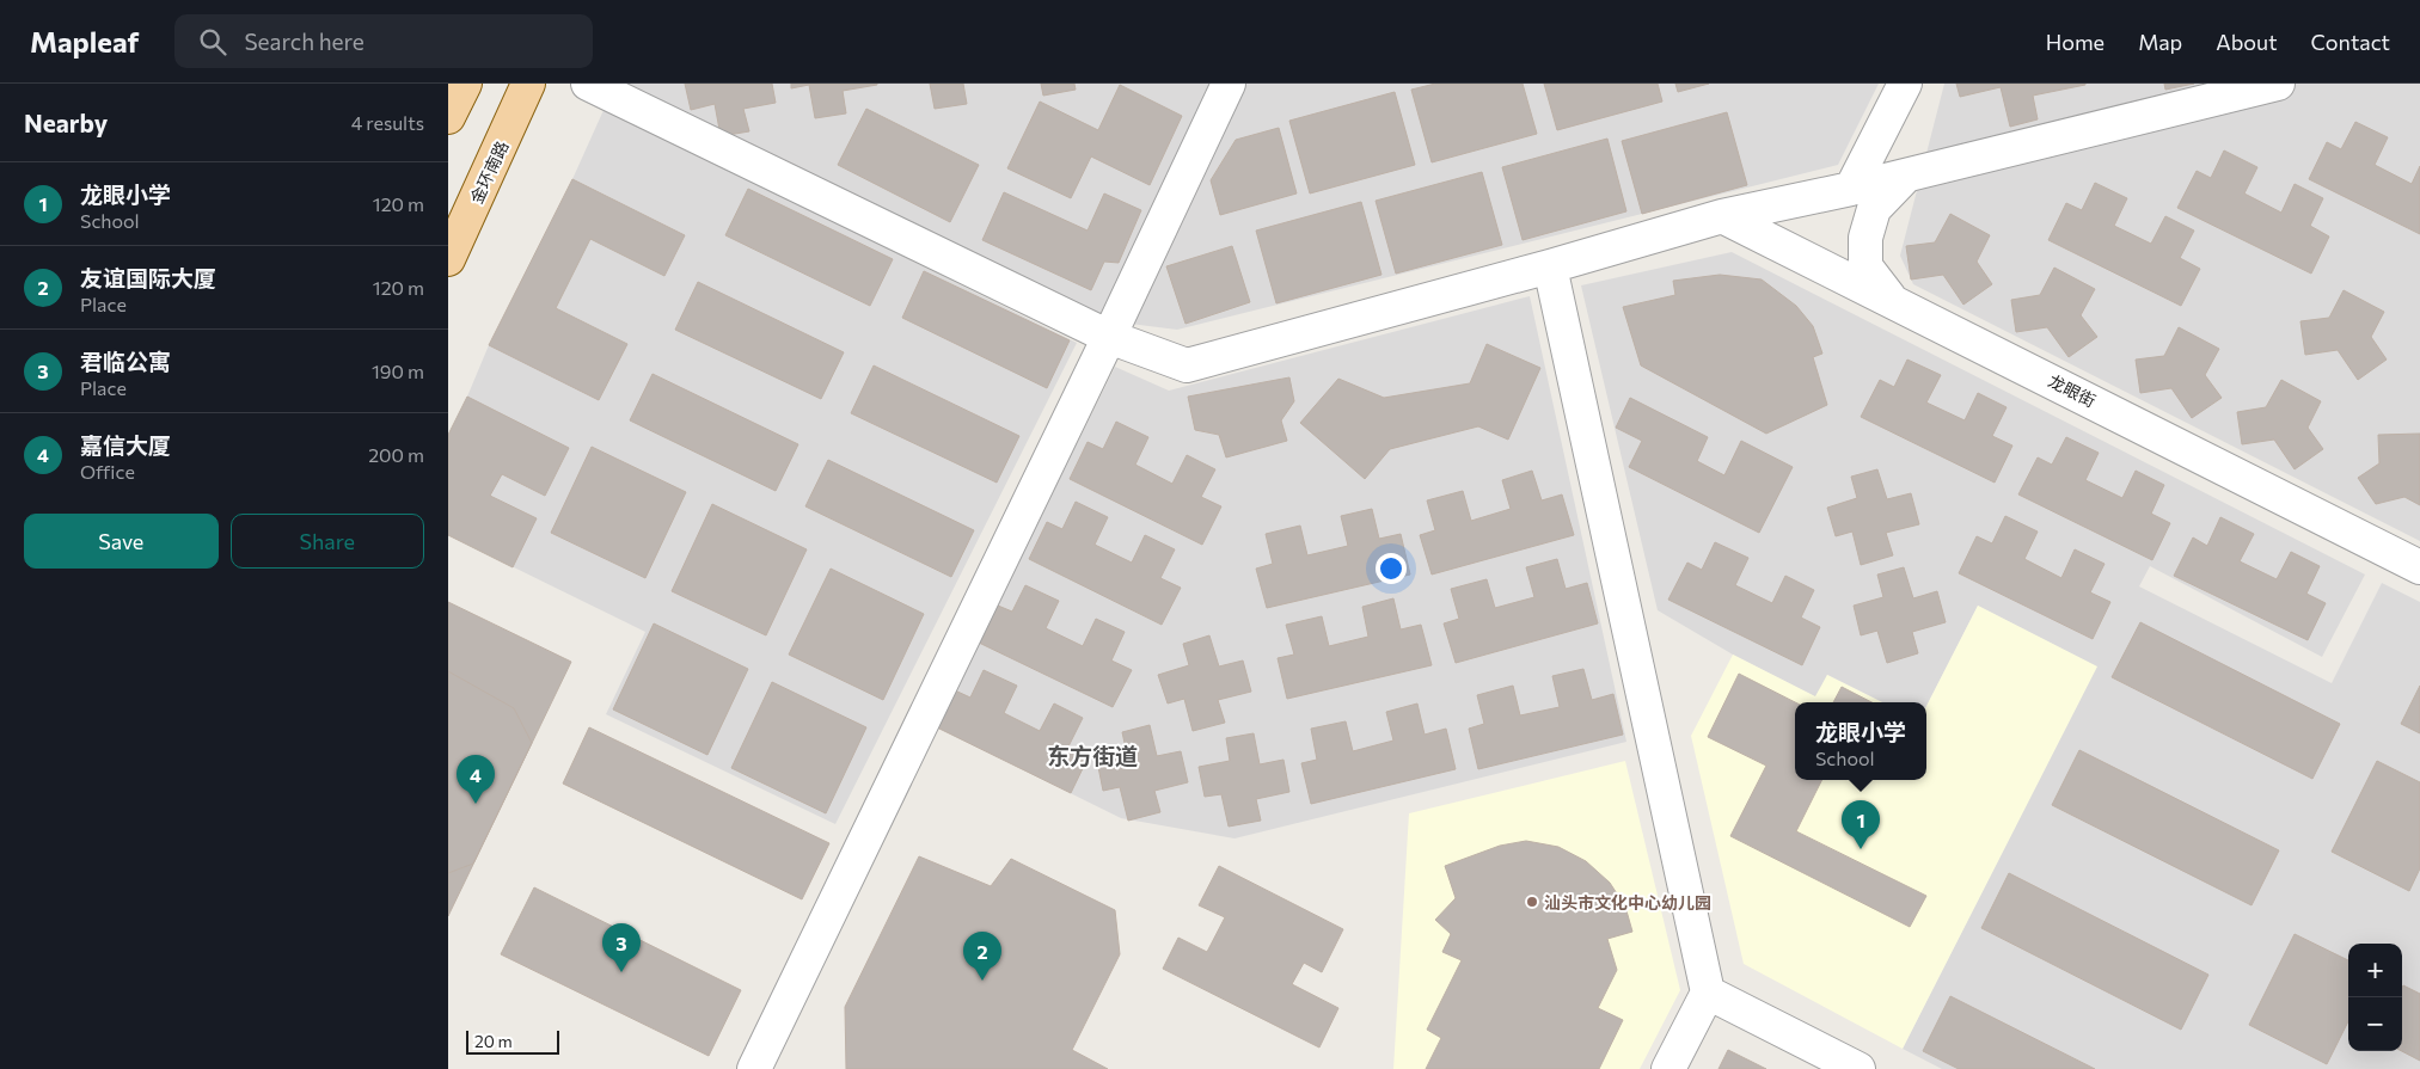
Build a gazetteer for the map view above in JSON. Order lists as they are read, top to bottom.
{
  "streets": {
    "main road": ["金环南路"],
    "street": ["龙眼街"]
  },
  "districts": ["东方街道"],
  "places": ["汕头市文化中心幼儿园"],
  "scale_bar": "20 m",
  "page": {
    "header": "Mapleaf",
    "search": "Search here",
    "nav": [
      "Home",
      "Map",
      "About",
      "Contact"
    ],
    "heading": ["Nearby", "4 results"],
    "list": [
      {
        "mark": "1",
        "name": "龙眼小学",
        "note": "School",
        "value": "120 m"
      },
      {
        "mark": "2",
        "name": "友谊国际大厦",
        "note": "Place",
        "value": "120 m"
      },
      {
        "mark": "3",
        "name": "君临公寓",
        "note": "Place",
        "value": "190 m"
      },
      {
        "mark": "4",
        "name": "嘉信大厦",
        "note": "Office",
        "value": "200 m"
      }
    ],
    "buttons": ["Save", "Share"],
    "popup": ["龙眼小学", "School"],
    "pins": [
      "4",
      "1",
      "3",
      "2"
    ],
    "map_buttons": ["+", "−"],
    "scale": "20 m"
  }
}
